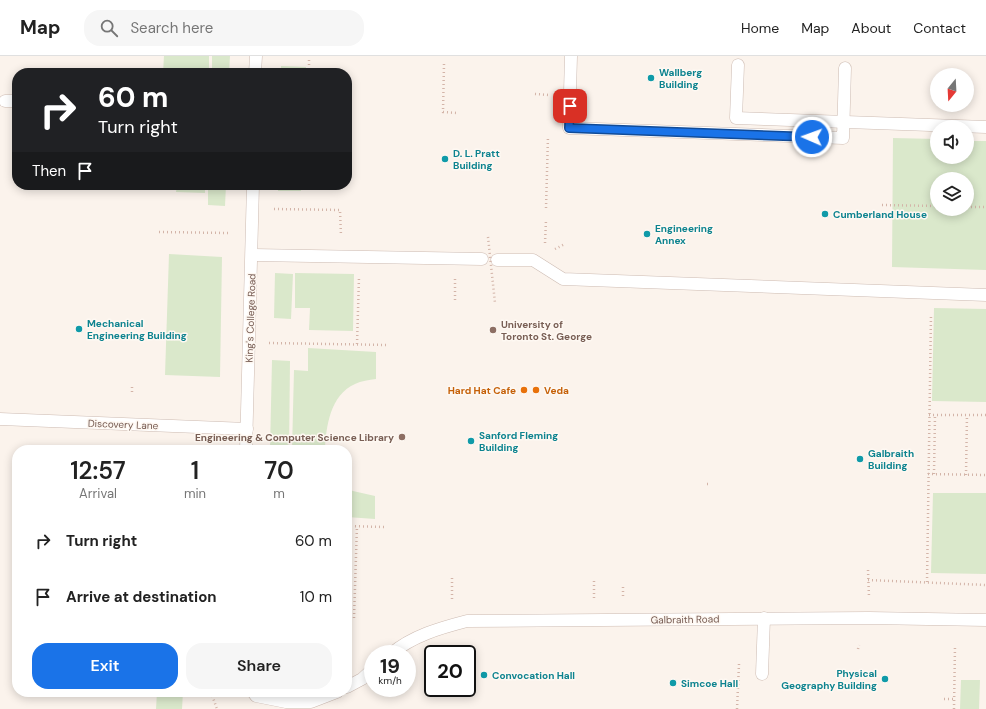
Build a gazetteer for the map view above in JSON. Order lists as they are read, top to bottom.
{
  "streets": {
    "lane": ["King's College Road", "Discovery Lane", "Galbraith Road"]
  },
  "crossings": [
    ["King's College Road", "Discovery Lane"]
  ],
  "places": [
    "Wallberg Building",
    "D. L. Pratt Building",
    "Cumberland House",
    "Engineering Annex",
    "Mechanical Engineering Building",
    "University of Toronto St. George",
    "Hard Hat Cafe",
    "Veda",
    "Engineering & Computer Science Library",
    "Sanford Fleming Building",
    "Galbraith Building",
    "Convocation Hall",
    "Physical Geography Building",
    "Simcoe Hall"
  ],
  "north": "bottom",
  "page": {
    "header": "Map",
    "search": "Search here",
    "nav": [
      "Home",
      "Map",
      "About",
      "Contact"
    ],
    "turn": ["60 m", "Turn right"],
    "then": "Then",
    "eta": [
      "12:57",
      "Arrival",
      "1",
      "min",
      "70",
      "m"
    ],
    "list": [
      {
        "name": "Turn right",
        "value": "60 m"
      },
      {
        "name": "Arrive at destination",
        "value": "10 m"
      }
    ],
    "buttons": ["Exit", "Share"],
    "speed": "19 km/h",
    "limit": "20"
  }
}
